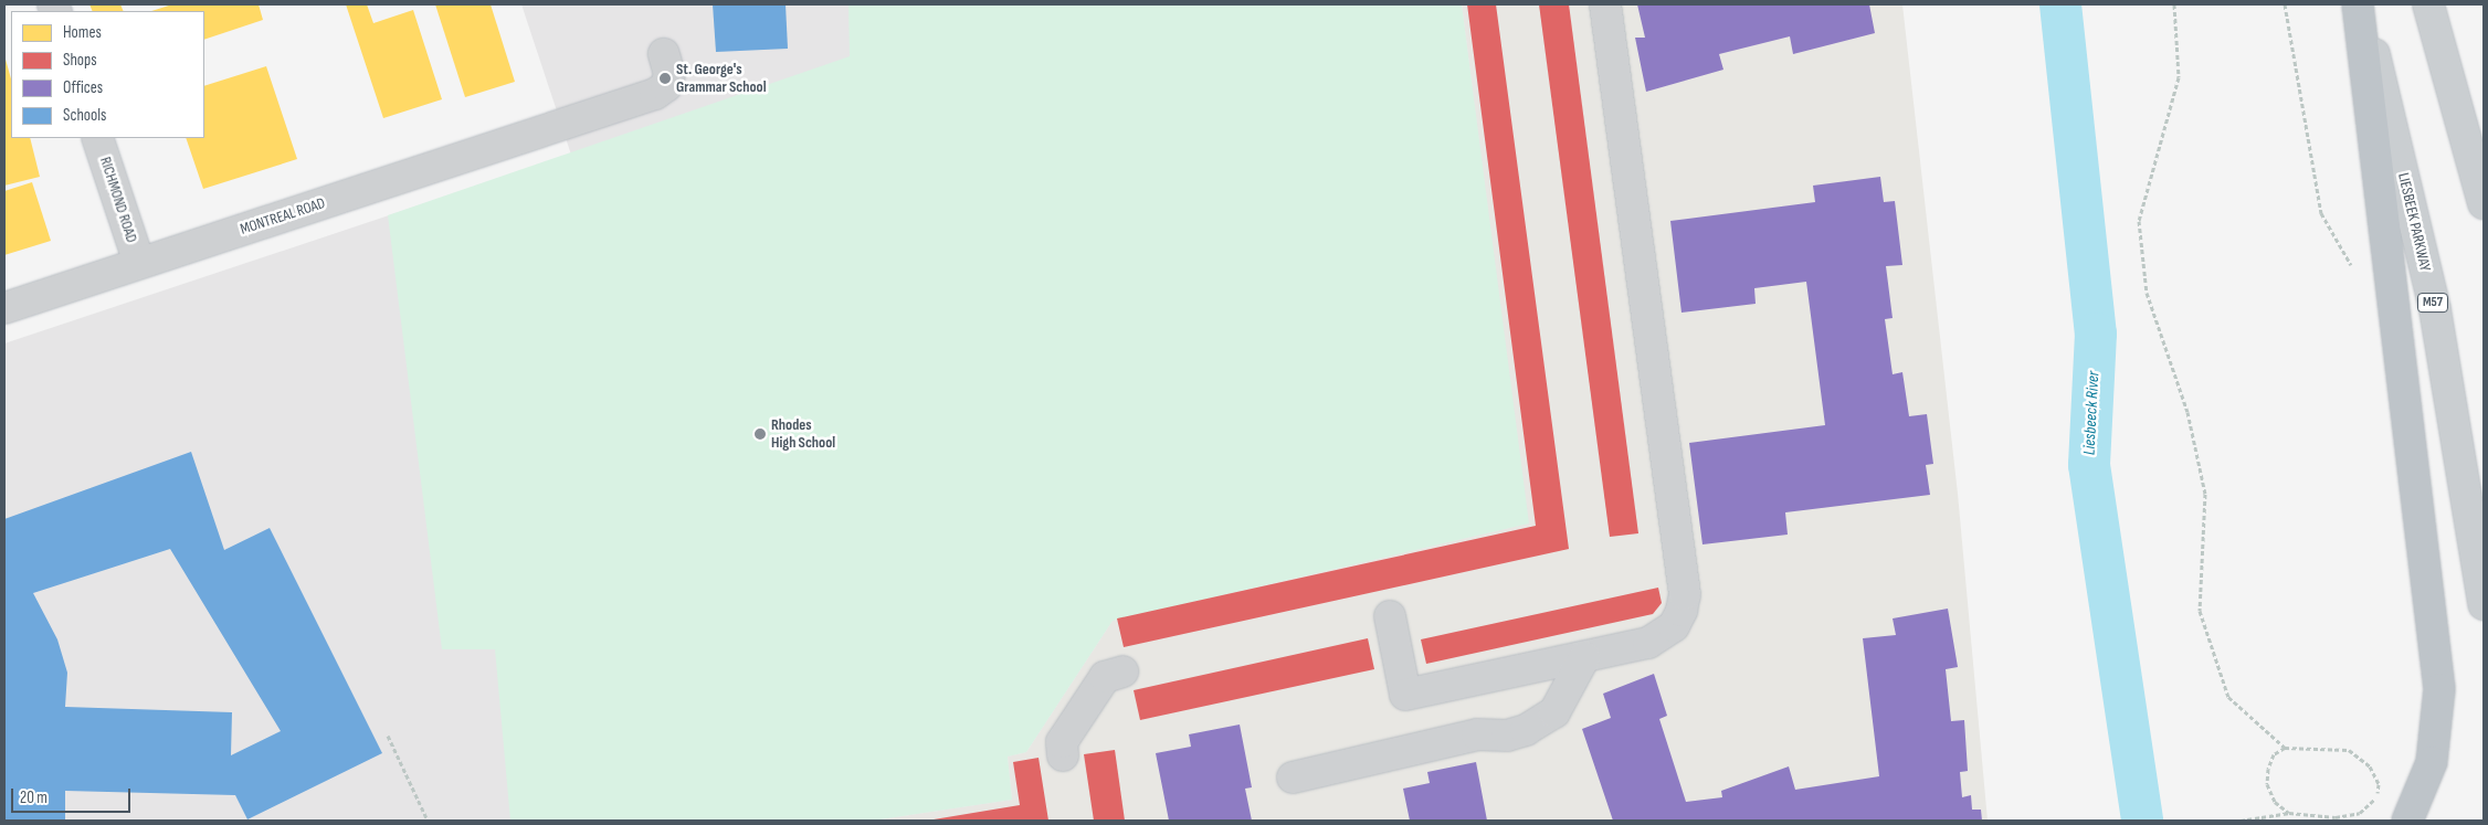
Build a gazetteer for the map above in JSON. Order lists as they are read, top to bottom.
{
  "streets": {
    "main road": ["LIESBEEK PARKWAY", "M57"],
    "street": ["RICHMOND ROAD", "MONTREAL ROAD"]
  },
  "crossings": [
    ["RICHMOND ROAD", "MONTREAL ROAD"]
  ],
  "water": ["Liesbeeck River"],
  "places": ["St. George's Grammar School", "Rhodes High School"],
  "legend": [
    "Homes",
    "Shops",
    "Offices",
    "Schools"
  ],
  "scale_bar": "20 m"
}
